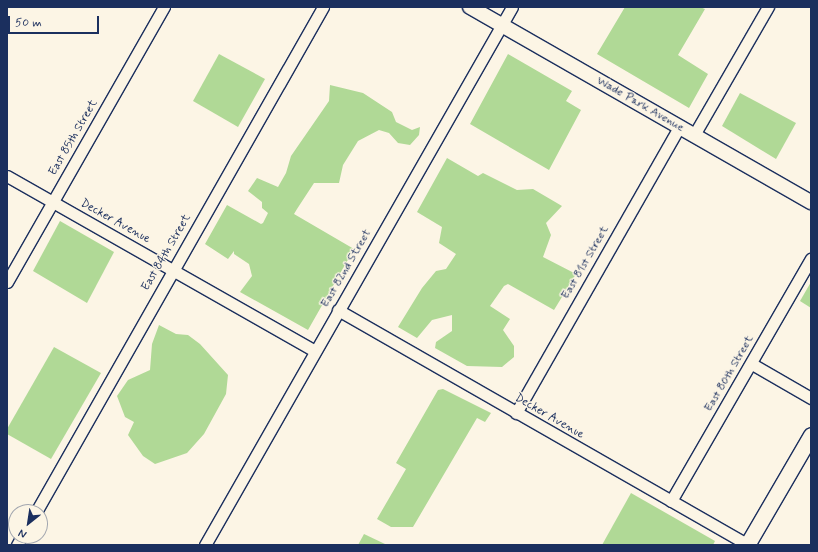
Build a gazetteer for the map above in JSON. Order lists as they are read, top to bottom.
{
  "streets": {
    "street": [
      "Wade Park Avenue",
      "East 85th Street",
      "Decker Avenue",
      "East 84th Street",
      "East 81st Street",
      "East 82nd Street",
      "East 80th Street"
    ]
  },
  "crossings": [
    ["Wade Park Avenue", "East 81st Street"],
    ["Wade Park Avenue", "East 82nd Street"],
    ["East 85th Street", "Decker Avenue"],
    ["Decker Avenue", "East 84th Street"],
    ["Decker Avenue", "East 81st Street"],
    ["Decker Avenue", "East 82nd Street"],
    ["Decker Avenue", "East 80th Street"]
  ],
  "scale_bar": "50 m",
  "north": "bottom left"
}
